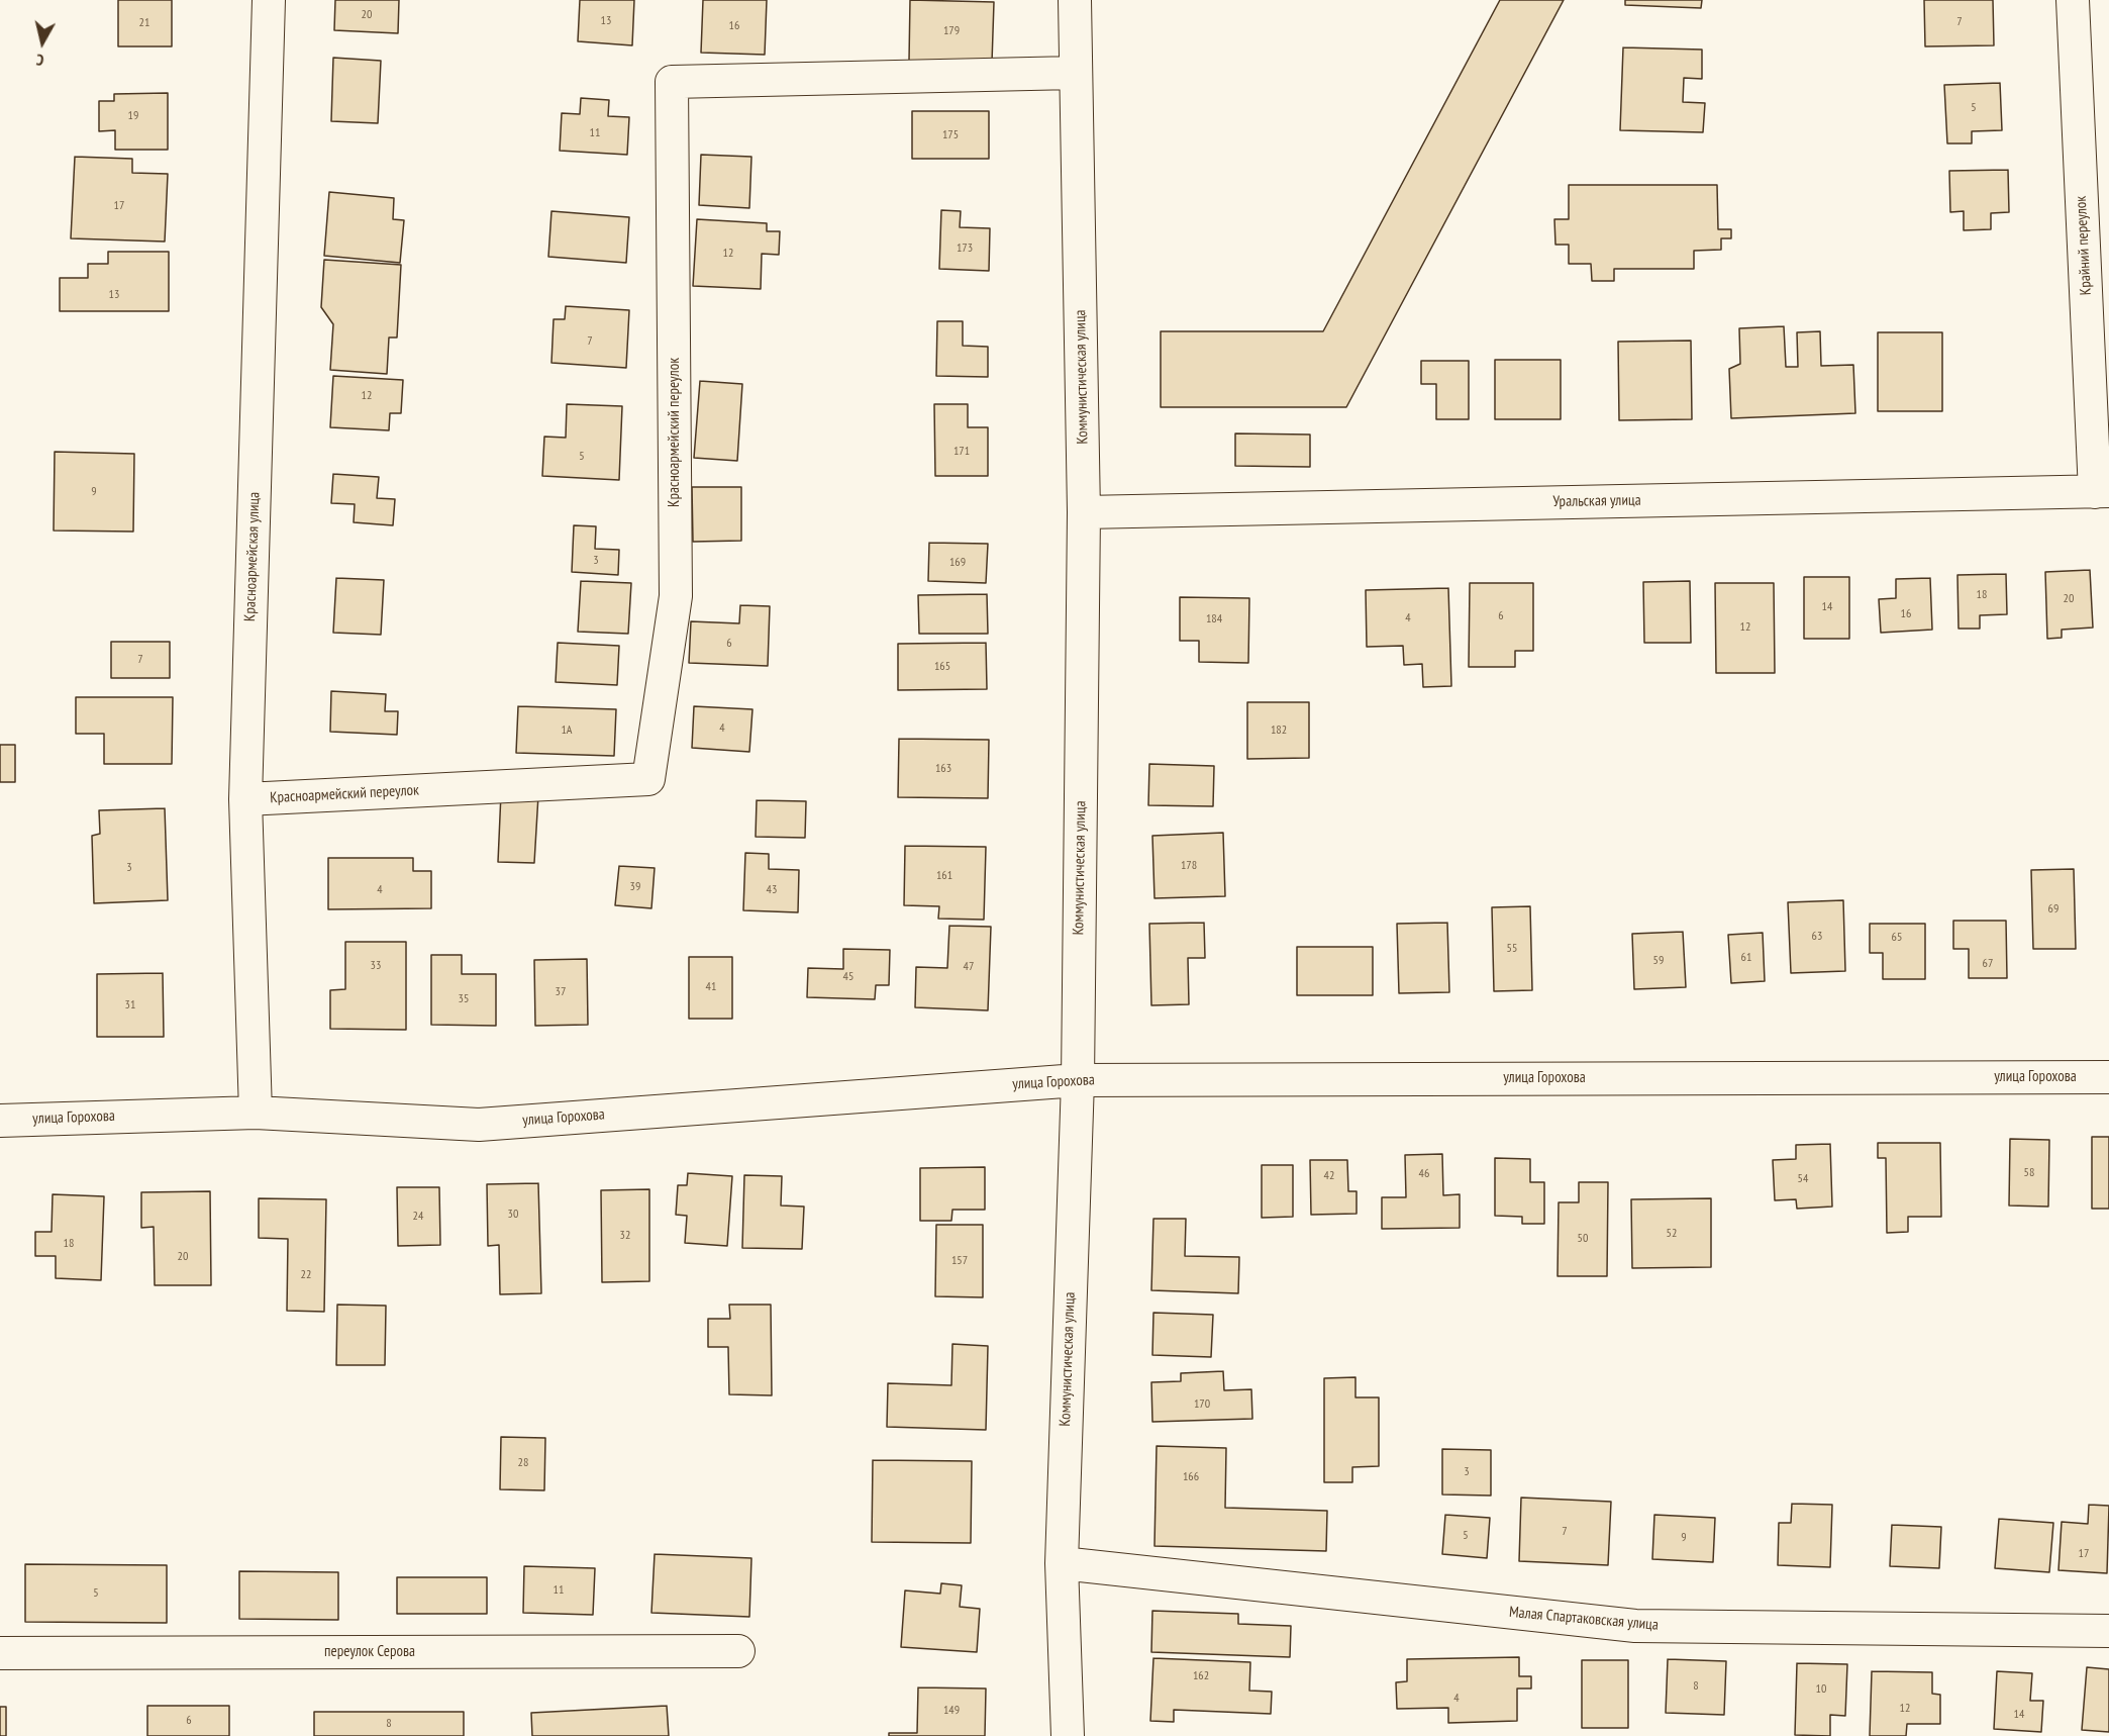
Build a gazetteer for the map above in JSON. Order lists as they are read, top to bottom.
{
  "streets": {
    "street": [
      "Крайний переулок",
      "Коммунистическая улица",
      "Красноармейский переулок",
      "Уральская улица",
      "Красноармейская улица",
      "улица Горохова",
      "Малая Спартаковская улица",
      "переулок Серова"
    ]
  },
  "crossings": [
    ["Крайний переулок", "Уральская улица"],
    ["Коммунистическая улица", "Красноармейский переулок"],
    ["Коммунистическая улица", "Уральская улица"],
    ["Коммунистическая улица", "улица Горохова"],
    ["Коммунистическая улица", "Малая Спартаковская улица"],
    ["Красноармейский переулок", "Красноармейская улица"],
    ["Красноармейская улица", "улица Горохова"]
  ],
  "house_numbers": [
    "20",
    "13",
    "7",
    "21",
    "16",
    "179",
    "5",
    "19",
    "11",
    "175",
    "17",
    "173",
    "12",
    "13",
    "7",
    "12",
    "171",
    "5",
    "9",
    "3",
    "169",
    "18",
    "20",
    "14",
    "16",
    "6",
    "4",
    "184",
    "12",
    "6",
    "7",
    "165",
    "4",
    "1А",
    "182",
    "163",
    "178",
    "3",
    "161",
    "39",
    "4",
    "43",
    "69",
    "63",
    "65",
    "55",
    "61",
    "59",
    "67",
    "33",
    "47",
    "45",
    "41",
    "37",
    "35",
    "31",
    "58",
    "46",
    "42",
    "54",
    "30",
    "24",
    "52",
    "32",
    "50",
    "18",
    "20",
    "157",
    "22",
    "170",
    "28",
    "3",
    "166",
    "7",
    "5",
    "9",
    "17",
    "11",
    "5",
    "162",
    "8",
    "10",
    "4",
    "12",
    "149",
    "14",
    "6",
    "8"
  ],
  "north": "bottom"
}
